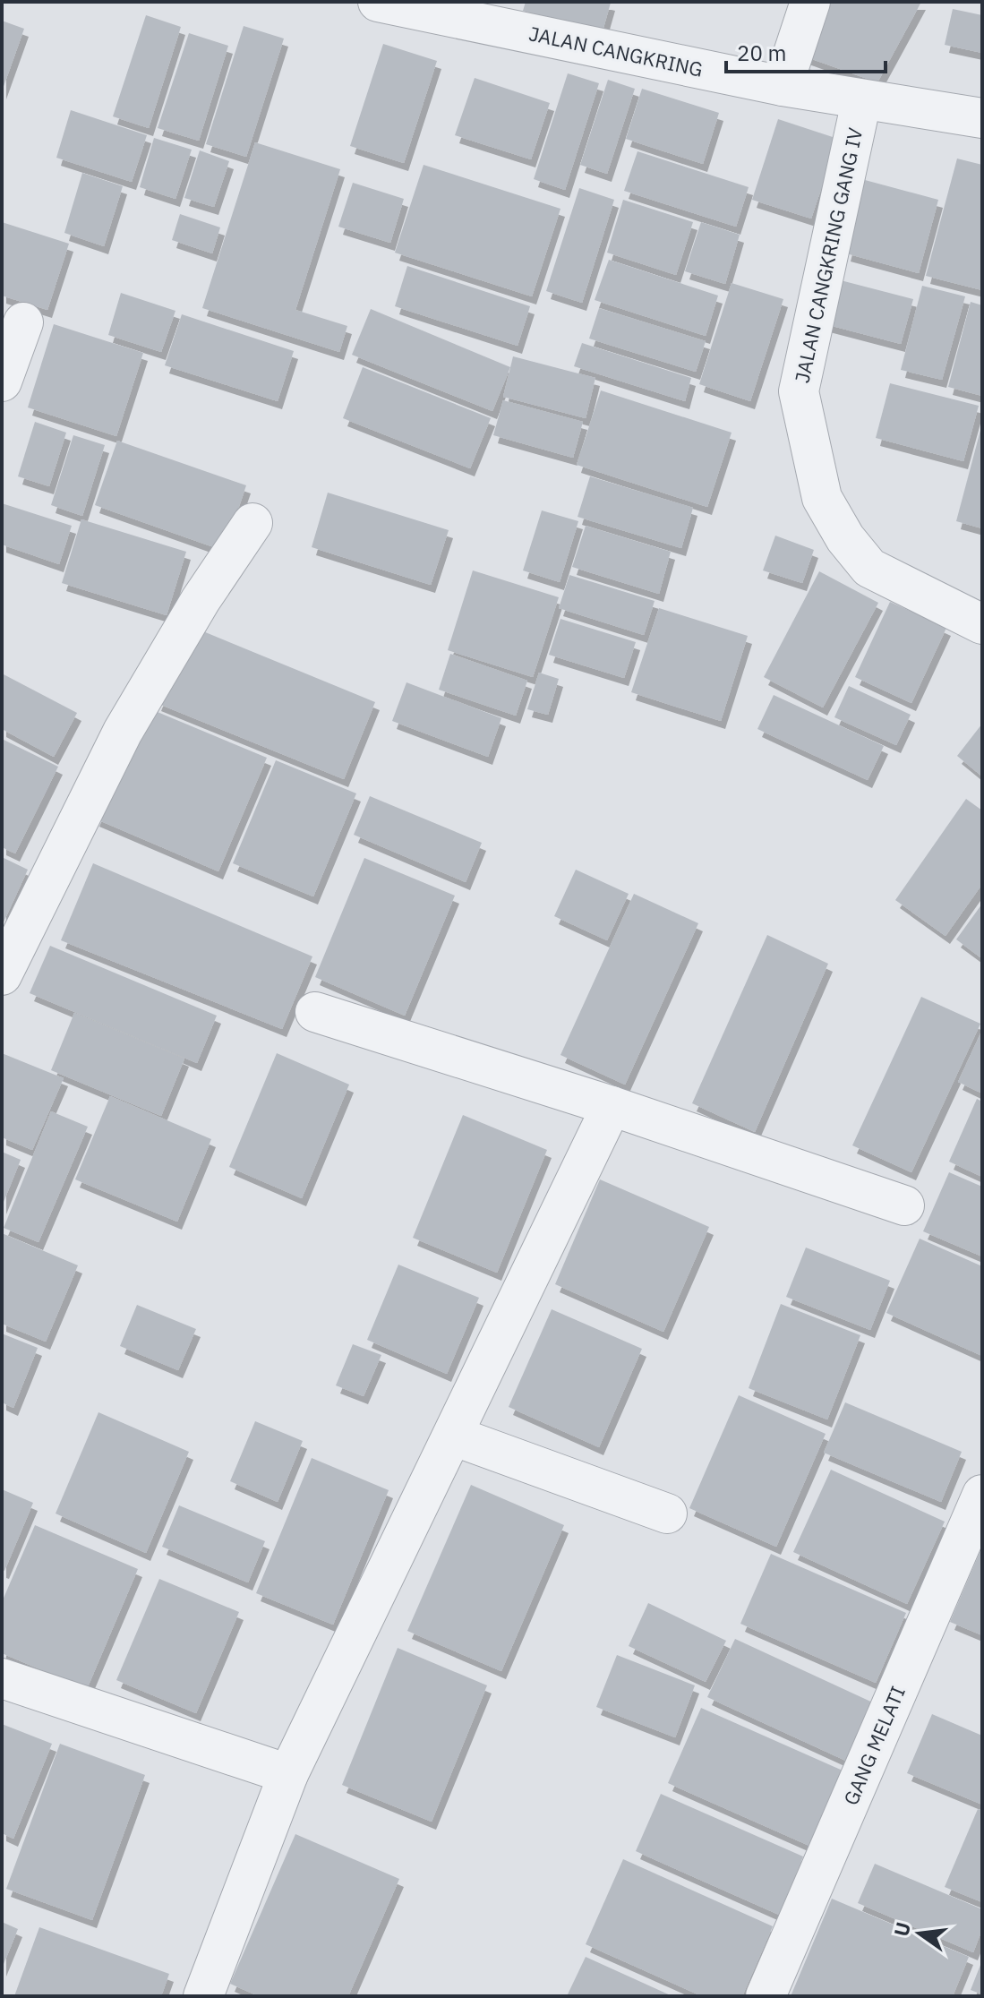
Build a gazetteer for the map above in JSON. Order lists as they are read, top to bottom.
{
  "streets": {
    "street": ["JALAN CANGKRING", "JALAN CANGKRING GANG IV", "GANG MELATI"]
  },
  "crossings": [
    ["JALAN CANGKRING", "JALAN CANGKRING GANG IV"]
  ],
  "scale_bar": "20 m",
  "north": "left"
}
